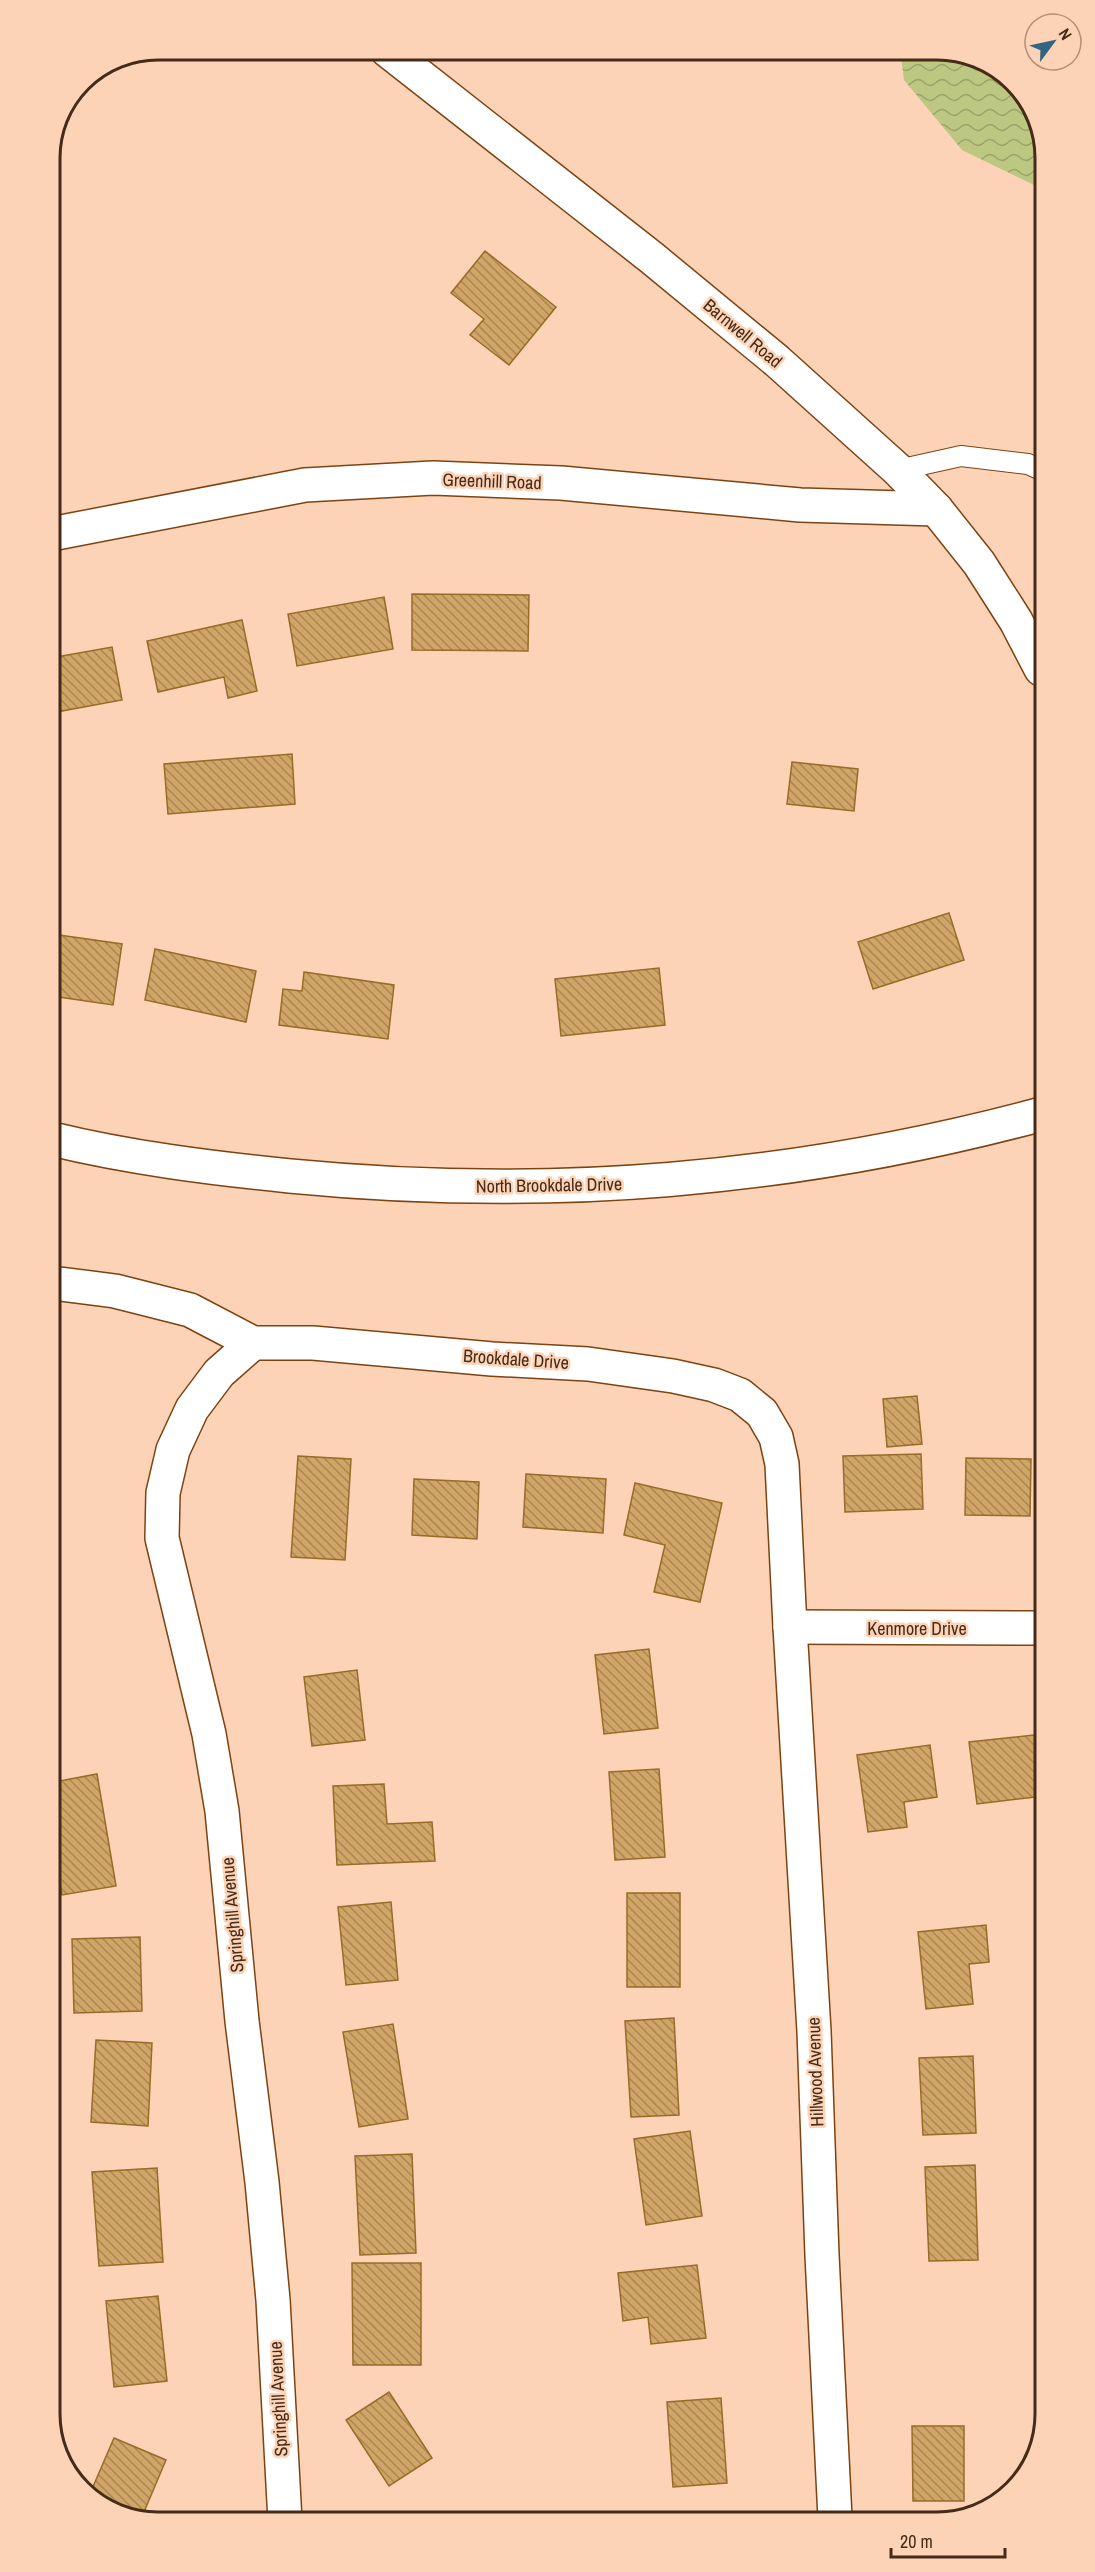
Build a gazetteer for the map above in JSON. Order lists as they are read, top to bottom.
{
  "streets": {
    "street": [
      "Barnwell Road",
      "Greenhill Road",
      "North Brookdale Drive",
      "Brookdale Drive",
      "Kenmore Drive",
      "Springhill Avenue",
      "Hillwood Avenue"
    ]
  },
  "crossings": [
    ["Barnwell Road", "Greenhill Road"],
    ["Brookdale Drive", "Kenmore Drive"],
    ["Brookdale Drive", "Springhill Avenue"],
    ["Brookdale Drive", "Hillwood Avenue"],
    ["Kenmore Drive", "Hillwood Avenue"]
  ],
  "scale_bar": "20 m",
  "north": "top right"
}
